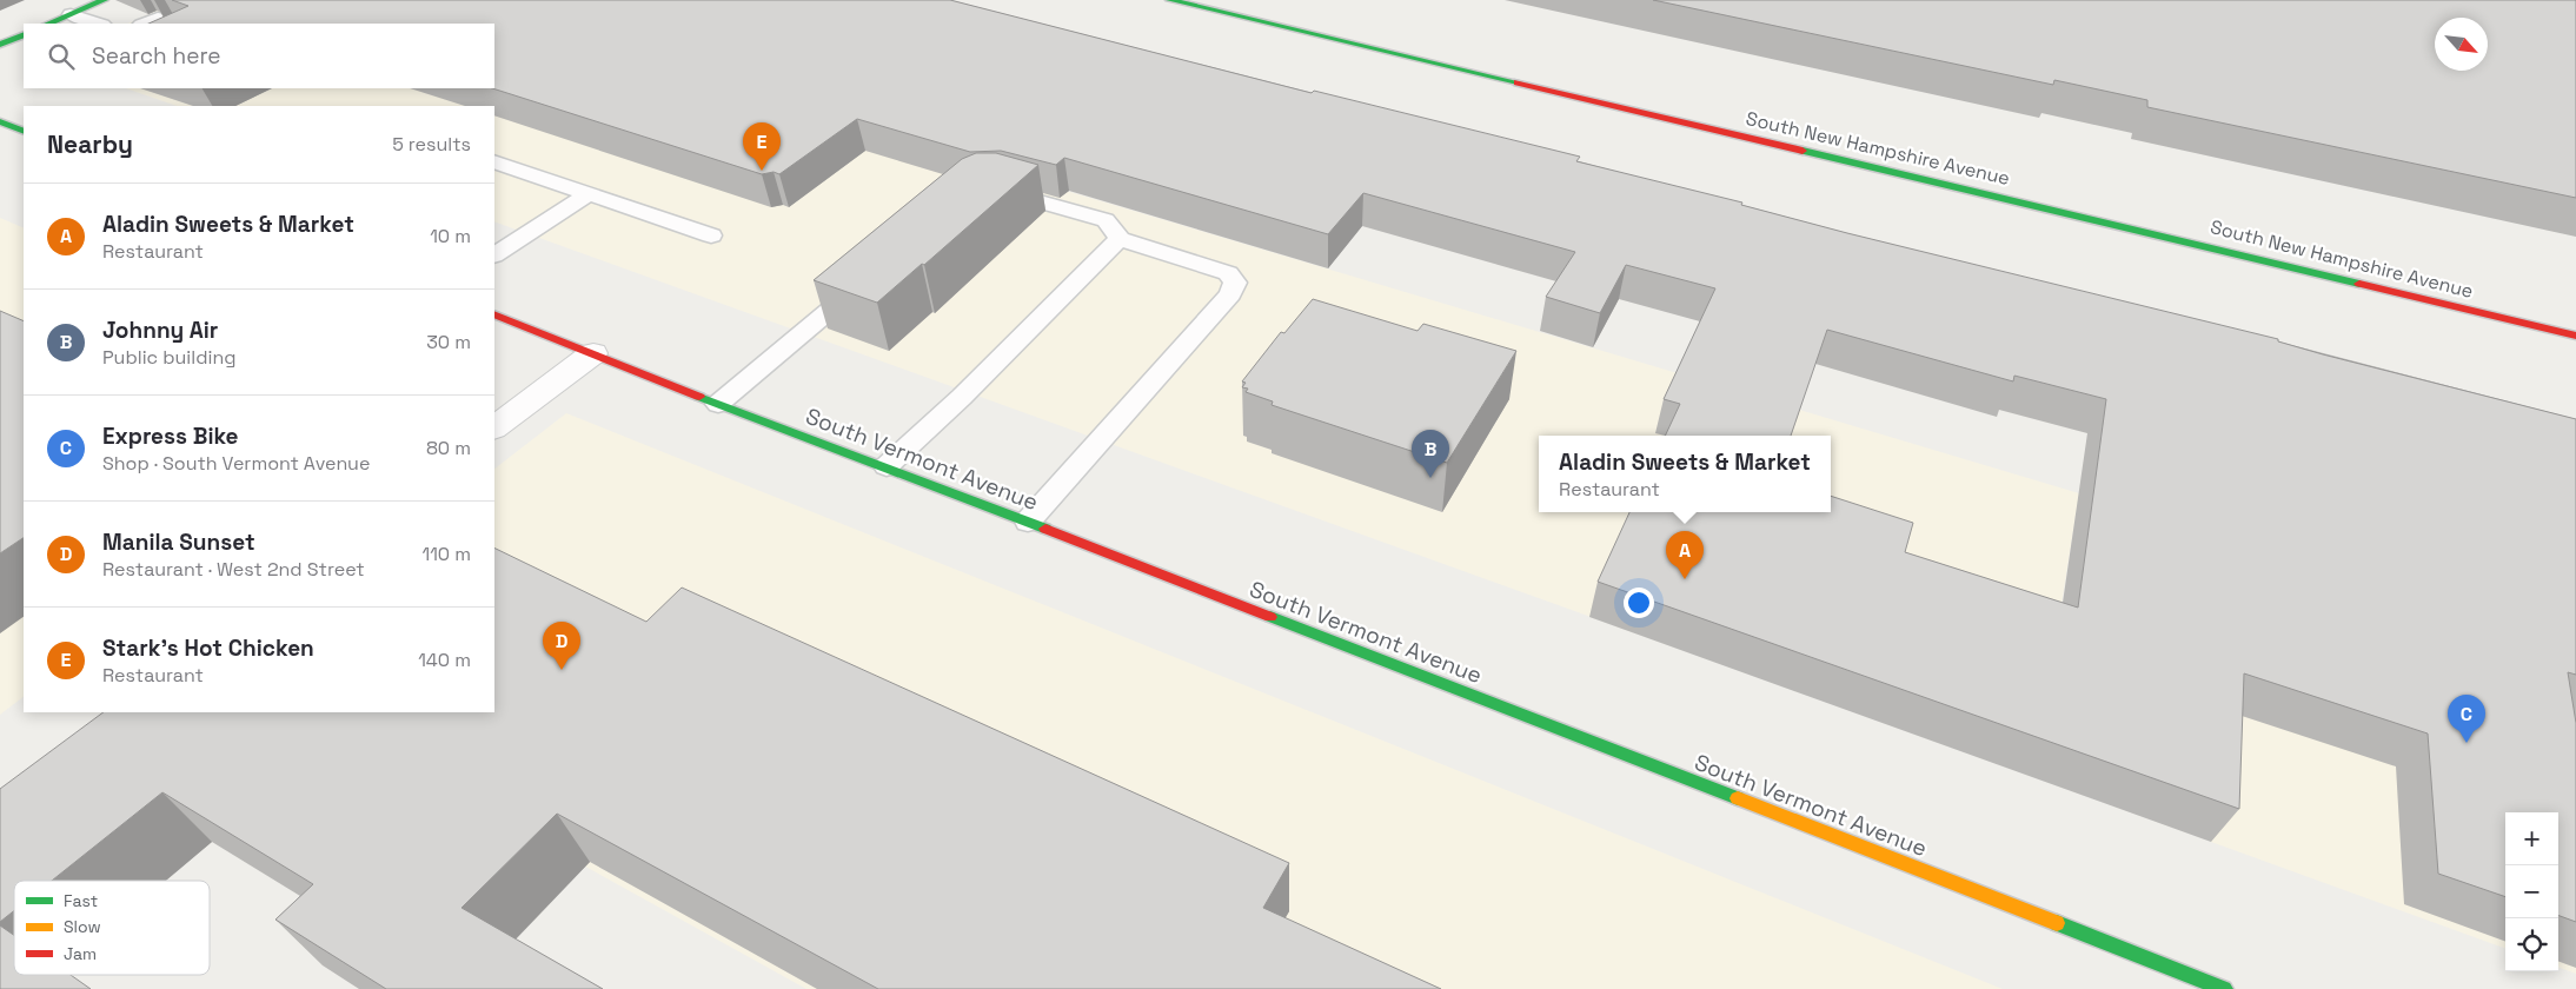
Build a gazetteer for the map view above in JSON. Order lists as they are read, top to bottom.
{
  "streets": {
    "main road": ["South New Hampshire Avenue", "South Vermont Avenue"]
  },
  "legend": ["Fast", "Slow", "Jam"],
  "north": "bottom right",
  "page": {
    "search": "Search here",
    "heading": ["Nearby", "5 results"],
    "pins": [
      "E",
      "B",
      "A",
      "D",
      "C"
    ],
    "list": [
      {
        "mark": "A",
        "name": "Aladin Sweets & Market",
        "note": "Restaurant",
        "value": "10 m"
      },
      {
        "mark": "B",
        "name": "Johnny Air",
        "note": "Public building",
        "value": "30 m"
      },
      {
        "mark": "C",
        "name": "Express Bike",
        "note": "Shop · South Vermont Avenue",
        "value": "80 m"
      },
      {
        "mark": "D",
        "name": "Manila Sunset",
        "note": "Restaurant · West 2nd Street",
        "value": "110 m"
      },
      {
        "mark": "E",
        "name": "Stark's Hot Chicken",
        "note": "Restaurant",
        "value": "140 m"
      }
    ],
    "popup": ["Aladin Sweets & Market", "Restaurant"],
    "map_buttons": ["+", "−"]
  }
}
